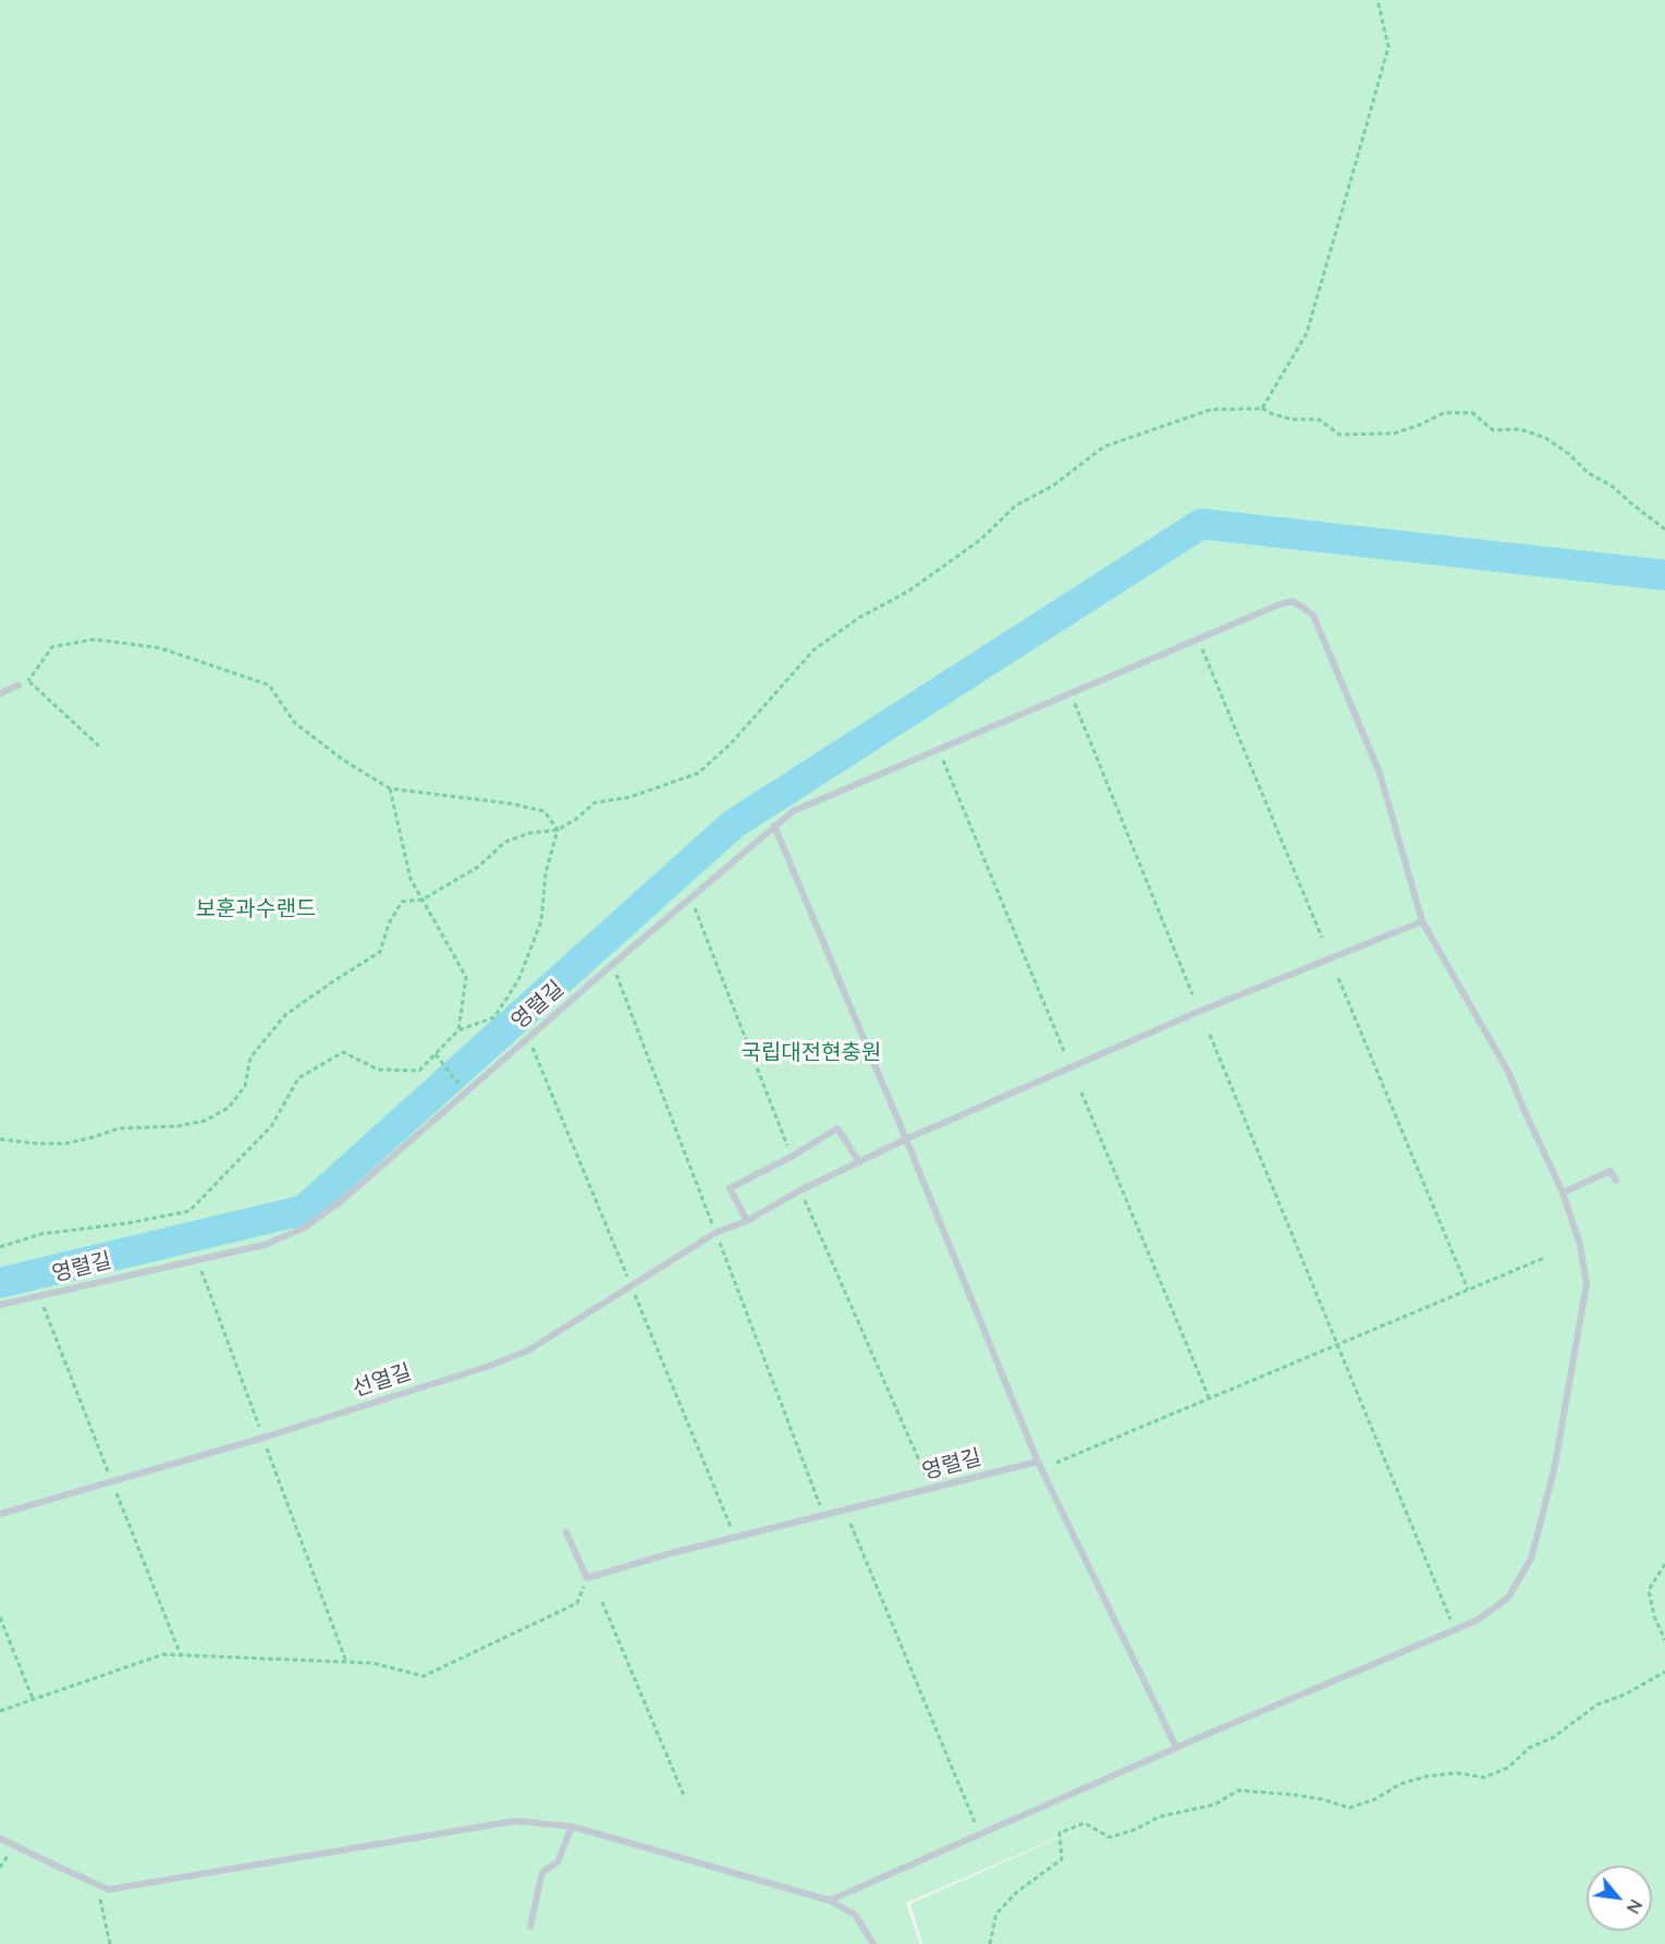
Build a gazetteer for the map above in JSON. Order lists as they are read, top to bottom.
{
  "streets": {
    "lane": ["영렬길", "선열길"]
  },
  "parks": ["보훈과수랜드", "국립대전현충원"],
  "north": "bottom right"
}
